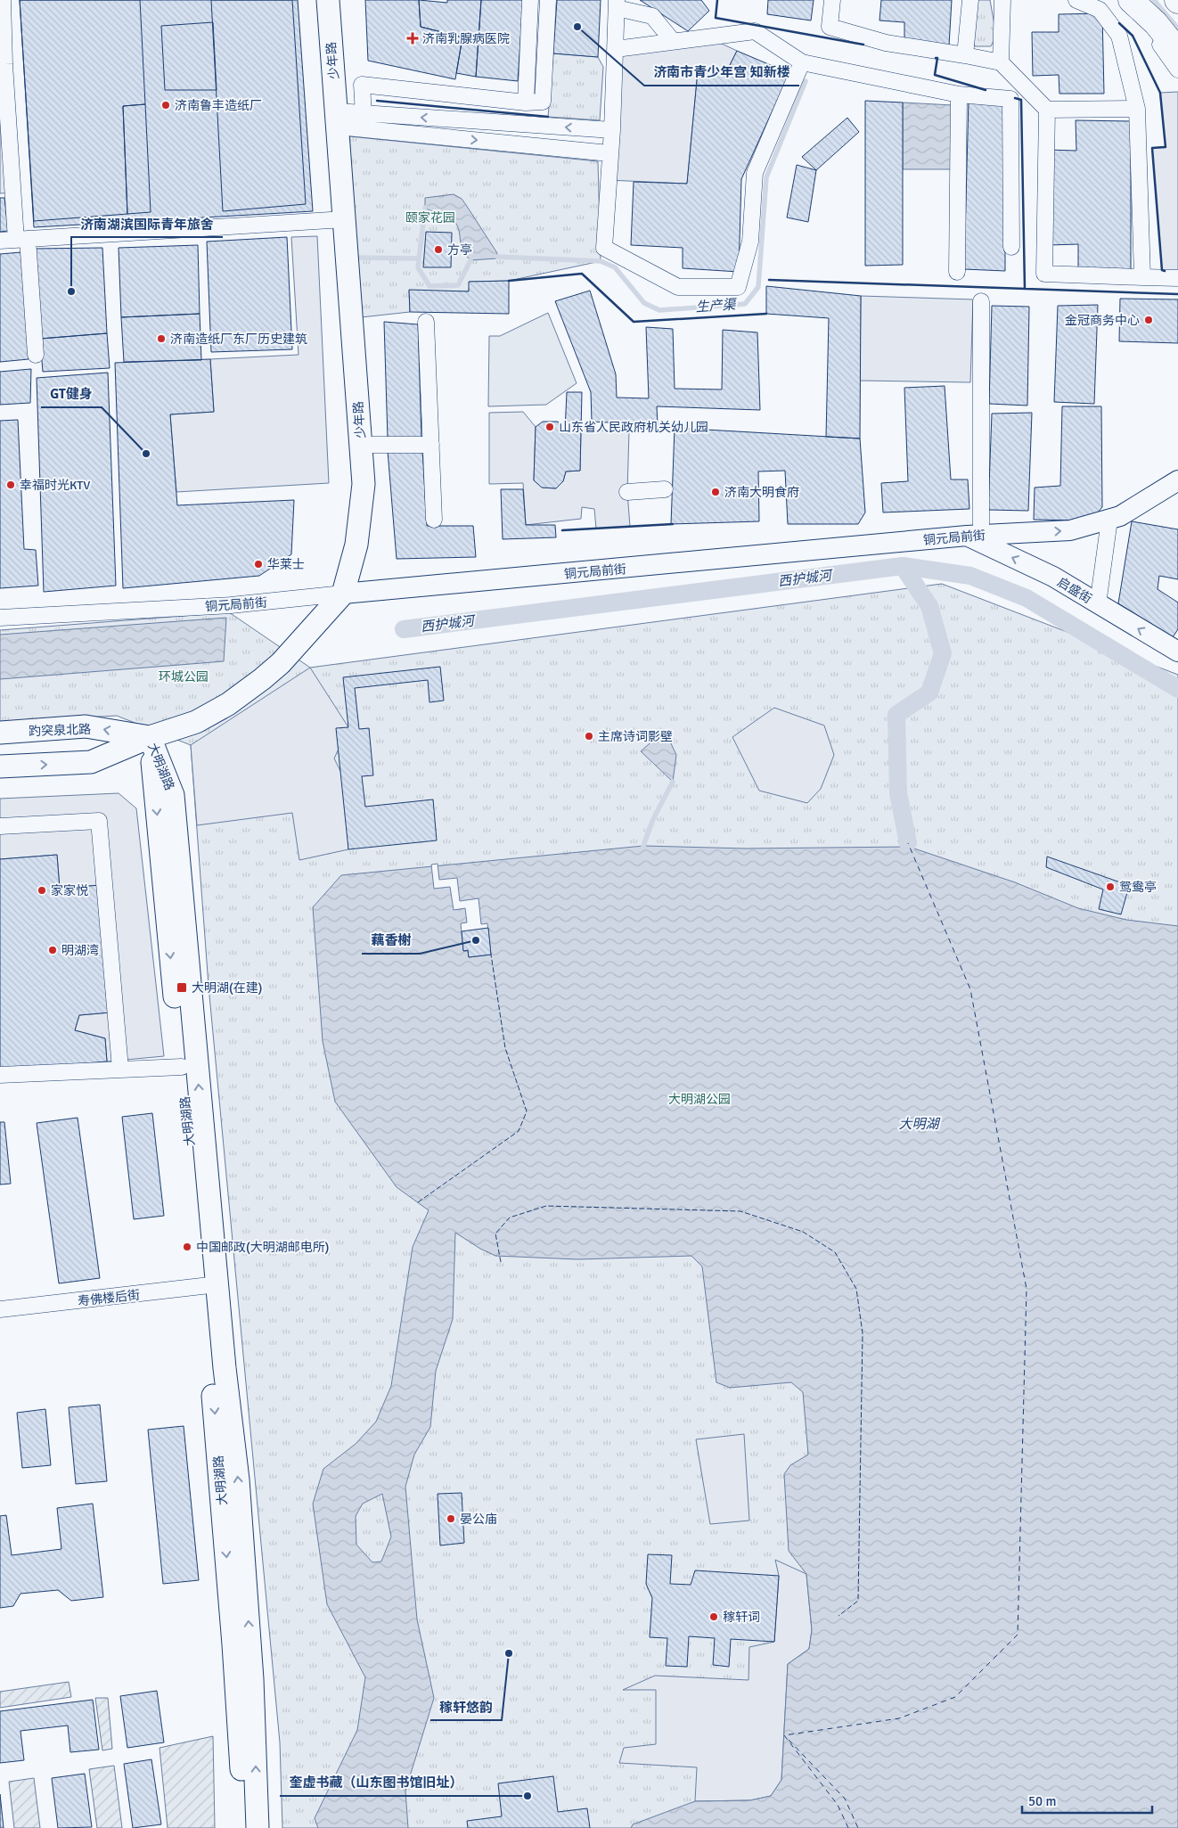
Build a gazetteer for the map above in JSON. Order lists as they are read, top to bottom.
{
  "streets": {
    "main road": ["少年路", "趵突泉北路", "大明湖路"],
    "street": ["铜元局前街", "启盛街", "寿佛楼后街"]
  },
  "crossings": [
    ["少年路", "铜元局前街"],
    ["少年路", "趵突泉北路"],
    ["少年路", "大明湖路"],
    ["铜元局前街", "启盛街"],
    ["趵突泉北路", "大明湖路"],
    ["大明湖路", "寿佛楼后街"]
  ],
  "one_way": ["启盛街"],
  "water": ["生产渠", "西护城河", "大明湖"],
  "parks": ["颐家花园", "环城公园", "大明湖公园"],
  "places": {
    "other": [
      "济南市青少年宫 知新楼",
      "济南鲁丰造纸厂",
      "方亭",
      "济南湖滨国际青年旅舍",
      "金冠商务中心",
      "济南造纸厂东厂历史建筑",
      "山东省人民政府机关幼儿园",
      "GT健身",
      "幸福时光KTV",
      "济南大明食府",
      "华莱士",
      "主席诗词影壁",
      "鸳鸯亭",
      "家家悦",
      "藕香榭",
      "明湖湾",
      "中国邮政(大明湖邮电所)",
      "晏公庙",
      "稼轩词",
      "稼轩悠韵",
      "奎虚书藏（山东图书馆旧址）"
    ],
    "health": ["济南乳腺病医院"],
    "transit": ["大明湖(在建)"]
  },
  "scale_bar": "50 m"
}
